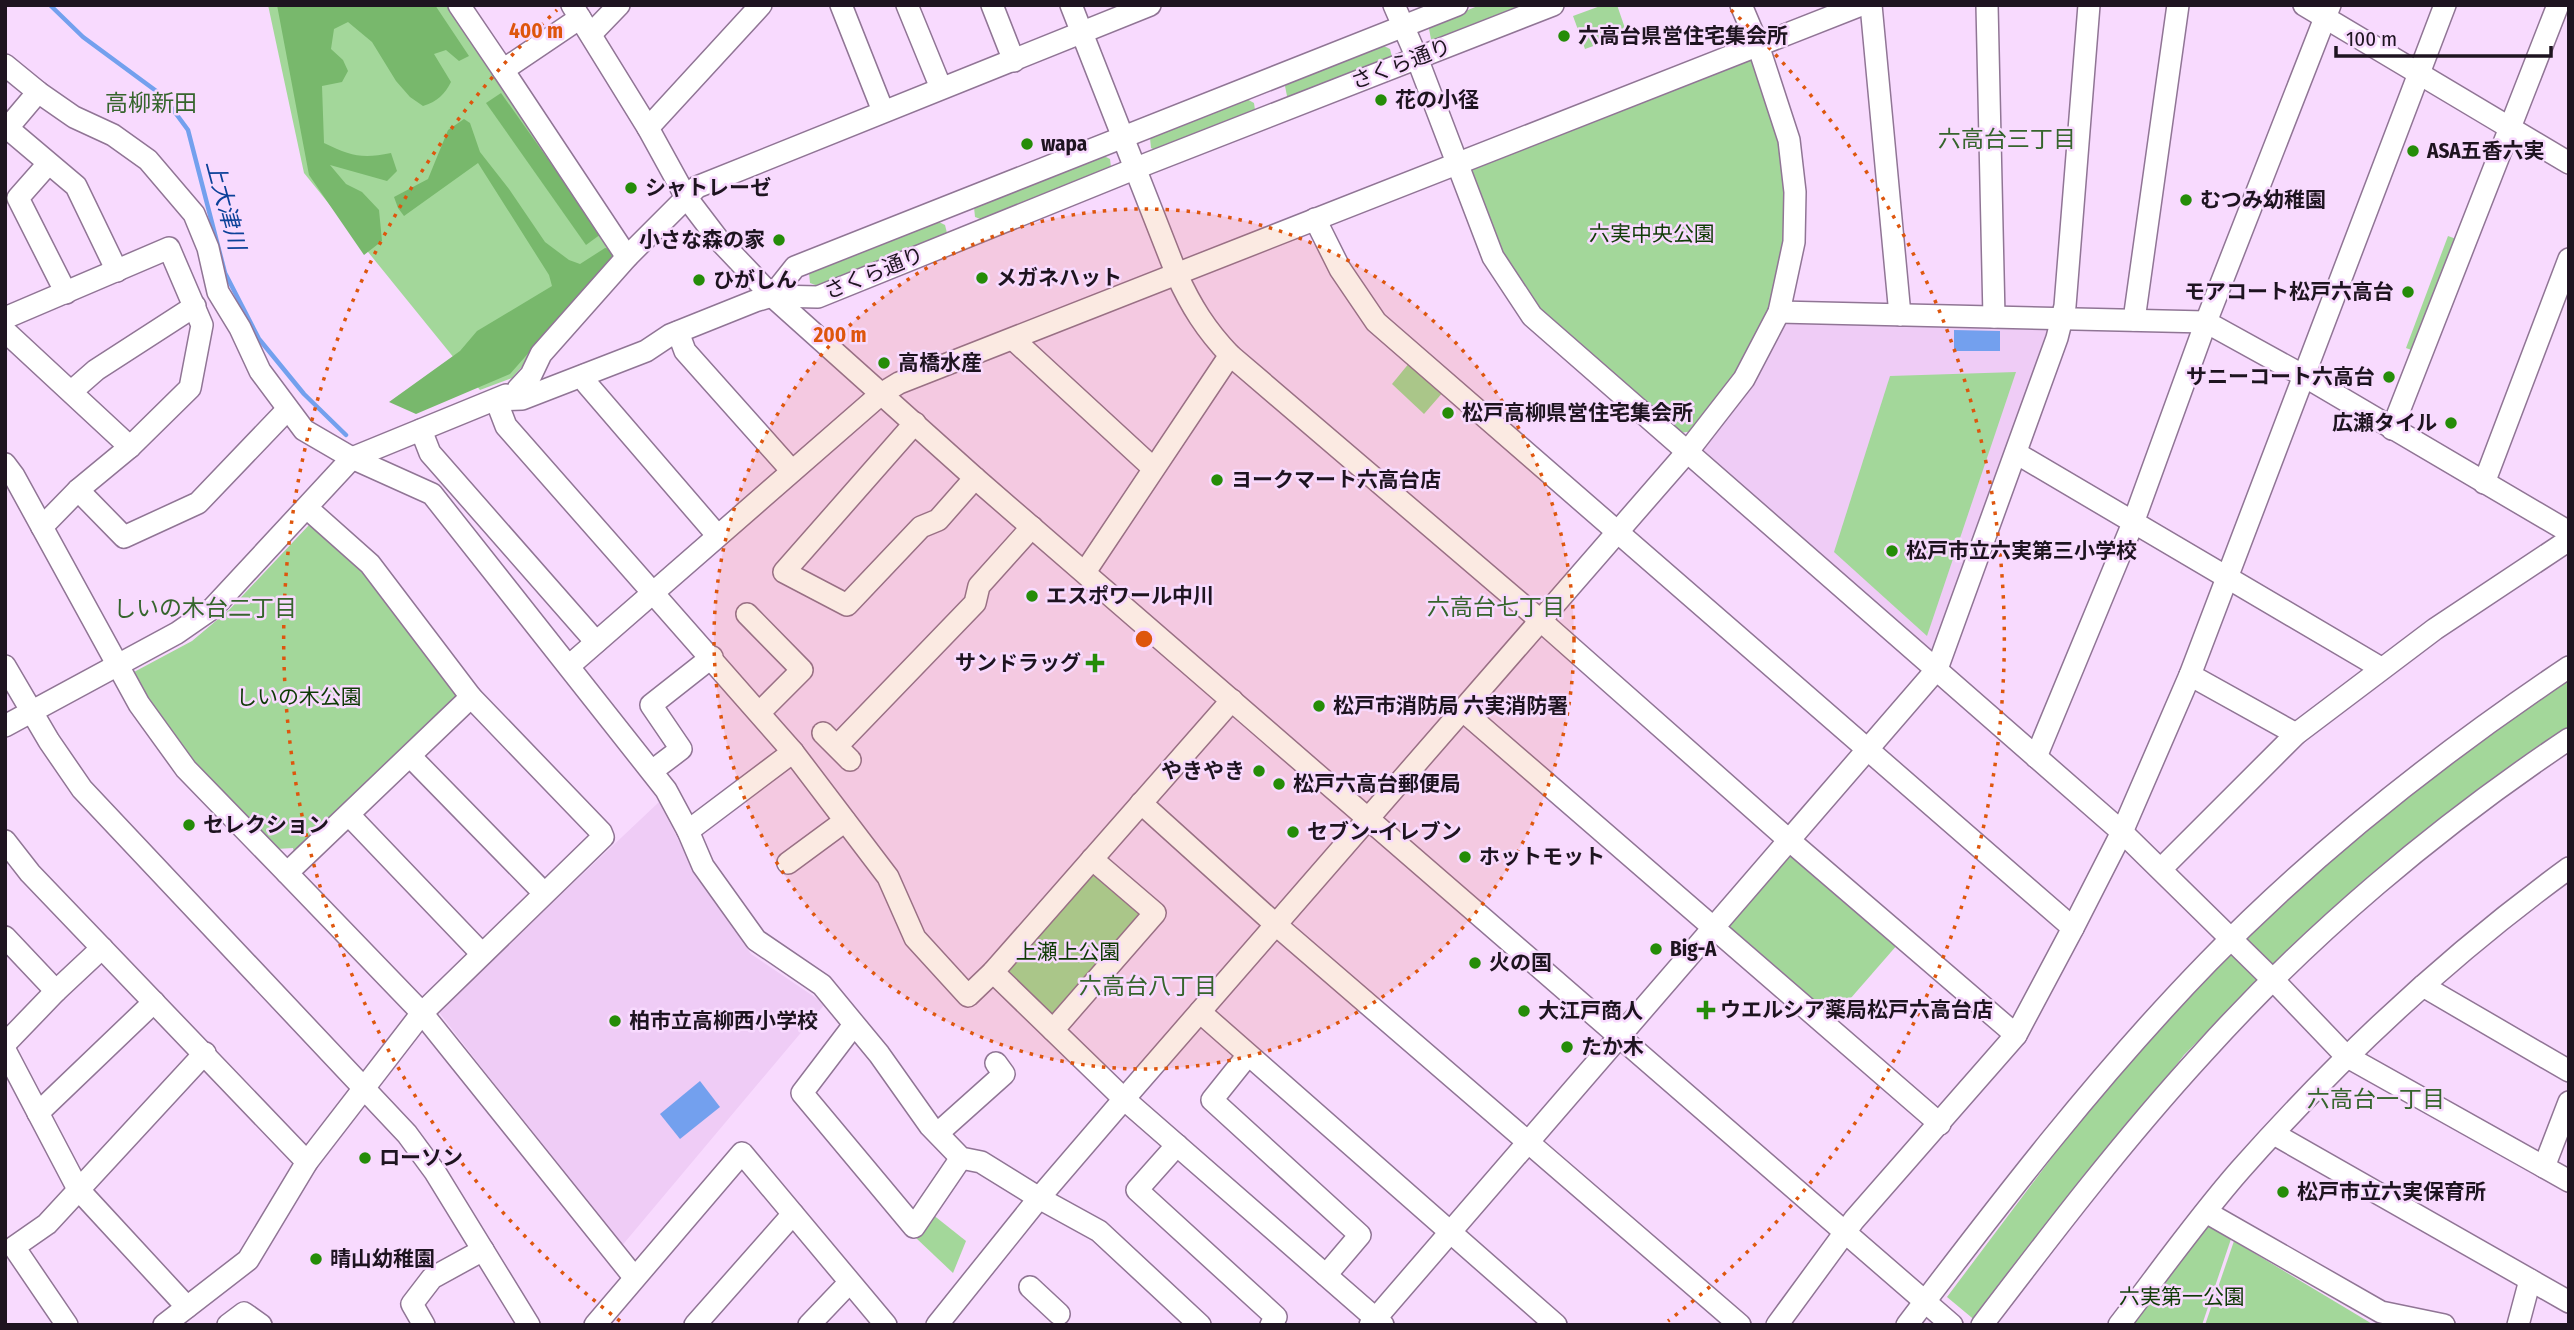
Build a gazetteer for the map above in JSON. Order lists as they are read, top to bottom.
{
  "streets": {
    "street": ["さくら通り"]
  },
  "districts": [
    "高柳新田",
    "六高台三丁目",
    "六高台七丁目",
    "しいの木台二丁目",
    "六高台八丁目",
    "六高台一丁目"
  ],
  "water": ["上大津川"],
  "parks": [
    "六実中央公園",
    "しいの木公園",
    "上瀬上公園",
    "六実第一公園"
  ],
  "places": {
    "other": [
      "六高台県営住宅集会所",
      "花の小径",
      "wapa",
      "ASA五香六実",
      "シャトレーゼ",
      "むつみ幼稚園",
      "小さな森の家",
      "メガネハット",
      "ひがしん",
      "モアコート松戸六高台",
      "高橋水産",
      "サニーコート六高台",
      "松戸高柳県営住宅集会所",
      "広瀬タイル",
      "ヨークマート六高台店",
      "松戸市立六実第三小学校",
      "エスポワール中川",
      "松戸市消防局 六実消防署",
      "やきやき",
      "松戸六高台郵便局",
      "セレクション",
      "セブン-イレブン",
      "ホットモット",
      "Big-A",
      "火の国",
      "大江戸商人",
      "柏市立高柳西小学校",
      "たか木",
      "ローソン",
      "松戸市立六実保育所",
      "晴山幼稚園"
    ],
    "health": ["サンドラッグ", "ウエルシア薬局松戸六高台店"]
  },
  "scale_bar": "100 m",
  "rings": ["400 m", "200 m"]
}
